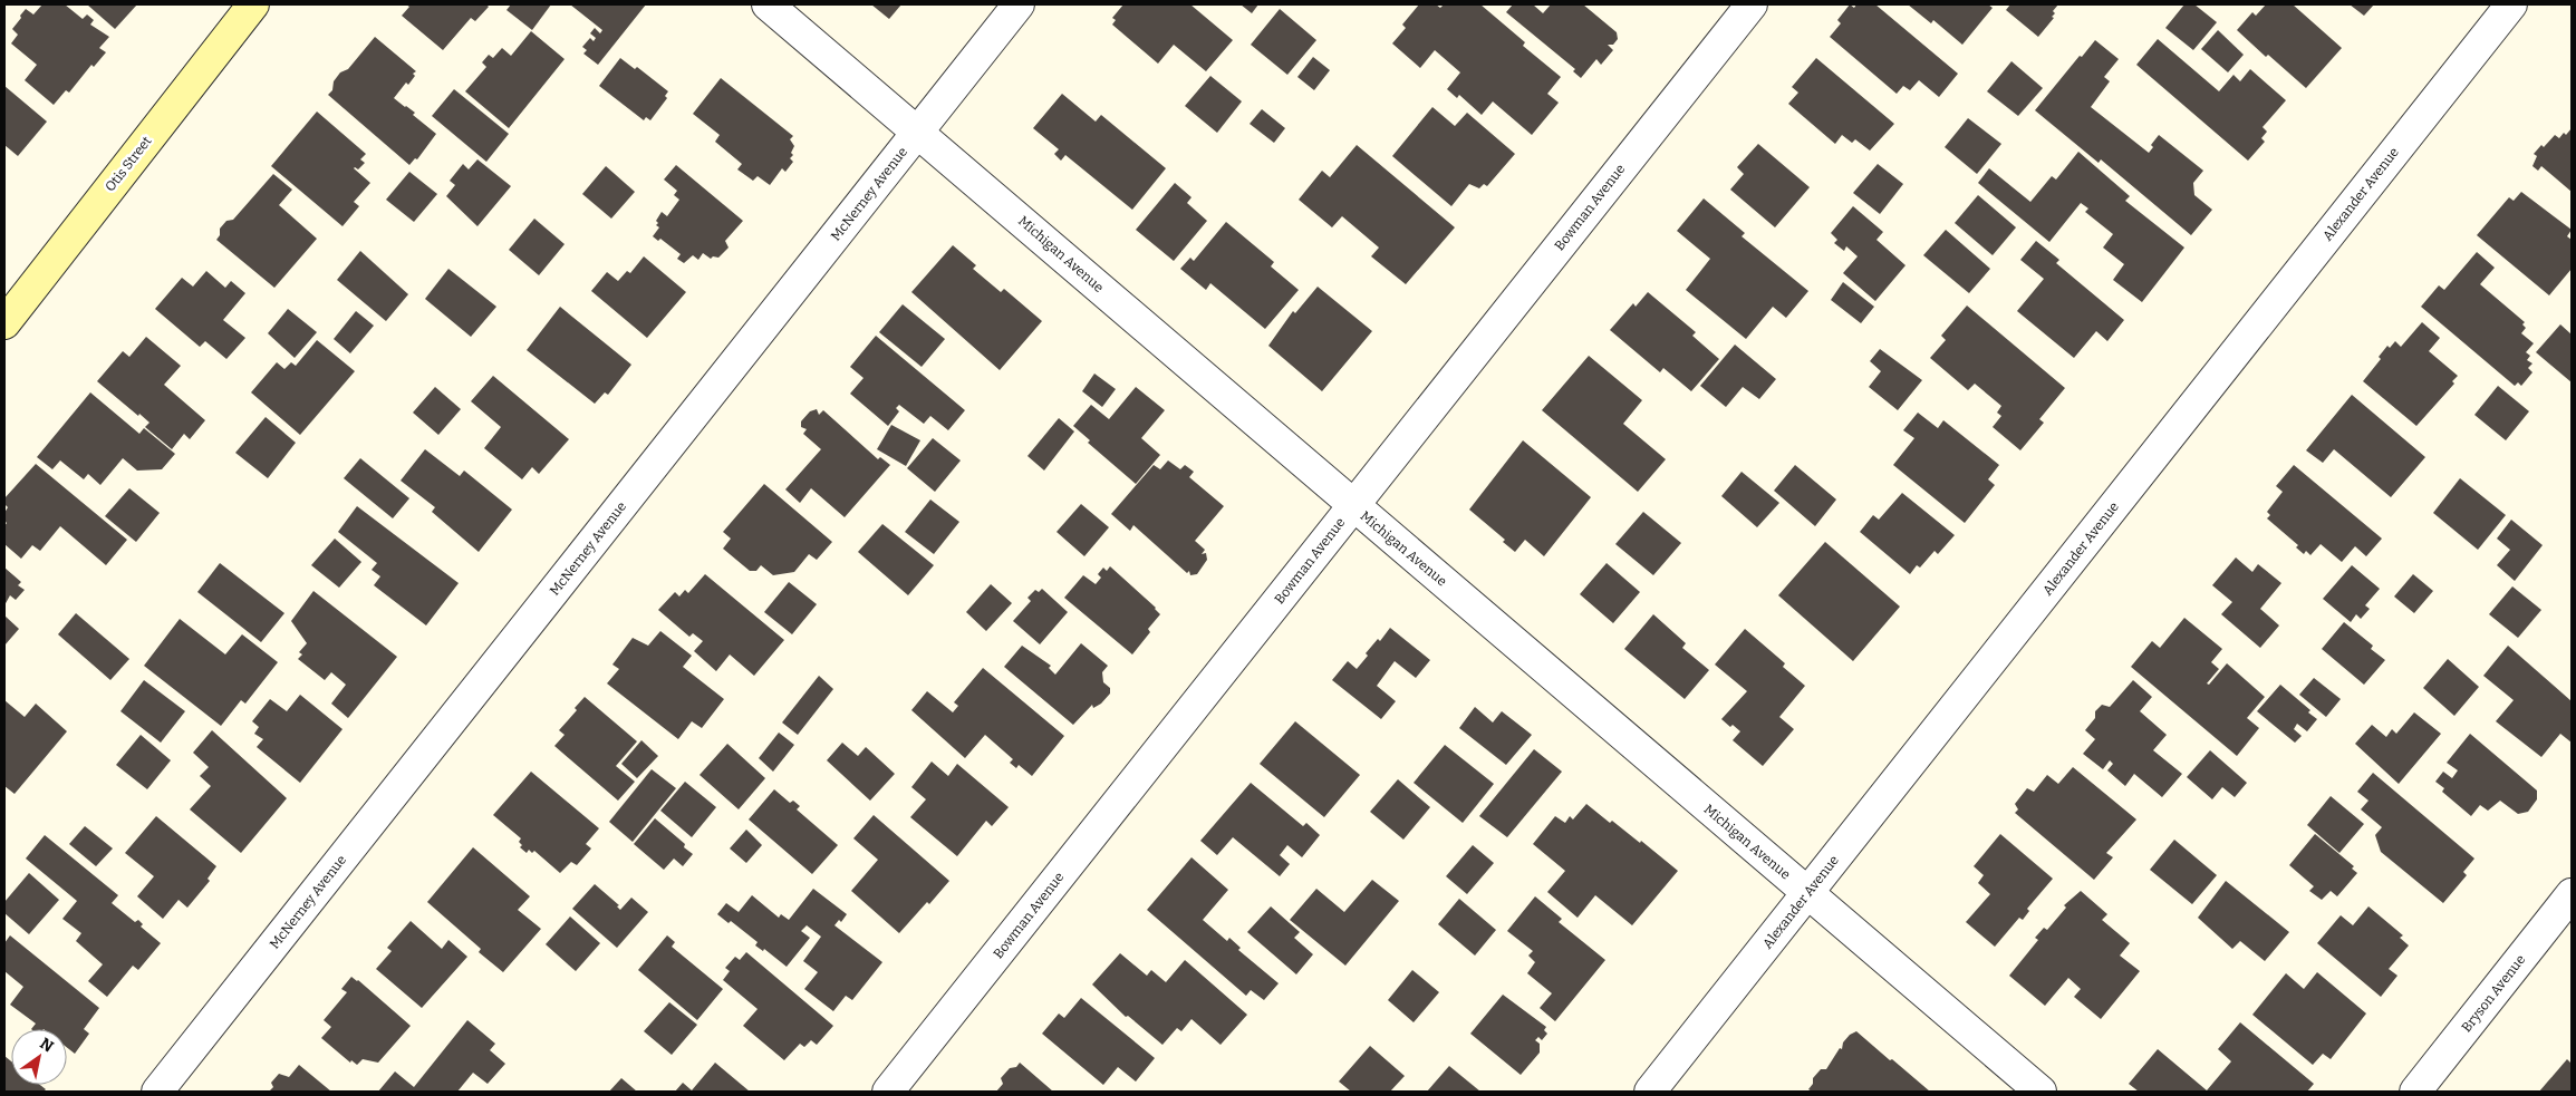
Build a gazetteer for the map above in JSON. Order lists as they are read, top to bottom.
{
  "streets": {
    "main road": ["Otis Street"],
    "street": [
      "McNerney Avenue",
      "Alexander Avenue",
      "Bowman Avenue",
      "Michigan Avenue",
      "Bryson Avenue"
    ]
  },
  "crossings": [
    ["McNerney Avenue", "Michigan Avenue"],
    ["Alexander Avenue", "Michigan Avenue"],
    ["Bowman Avenue", "Michigan Avenue"]
  ],
  "north": "top right"
}
